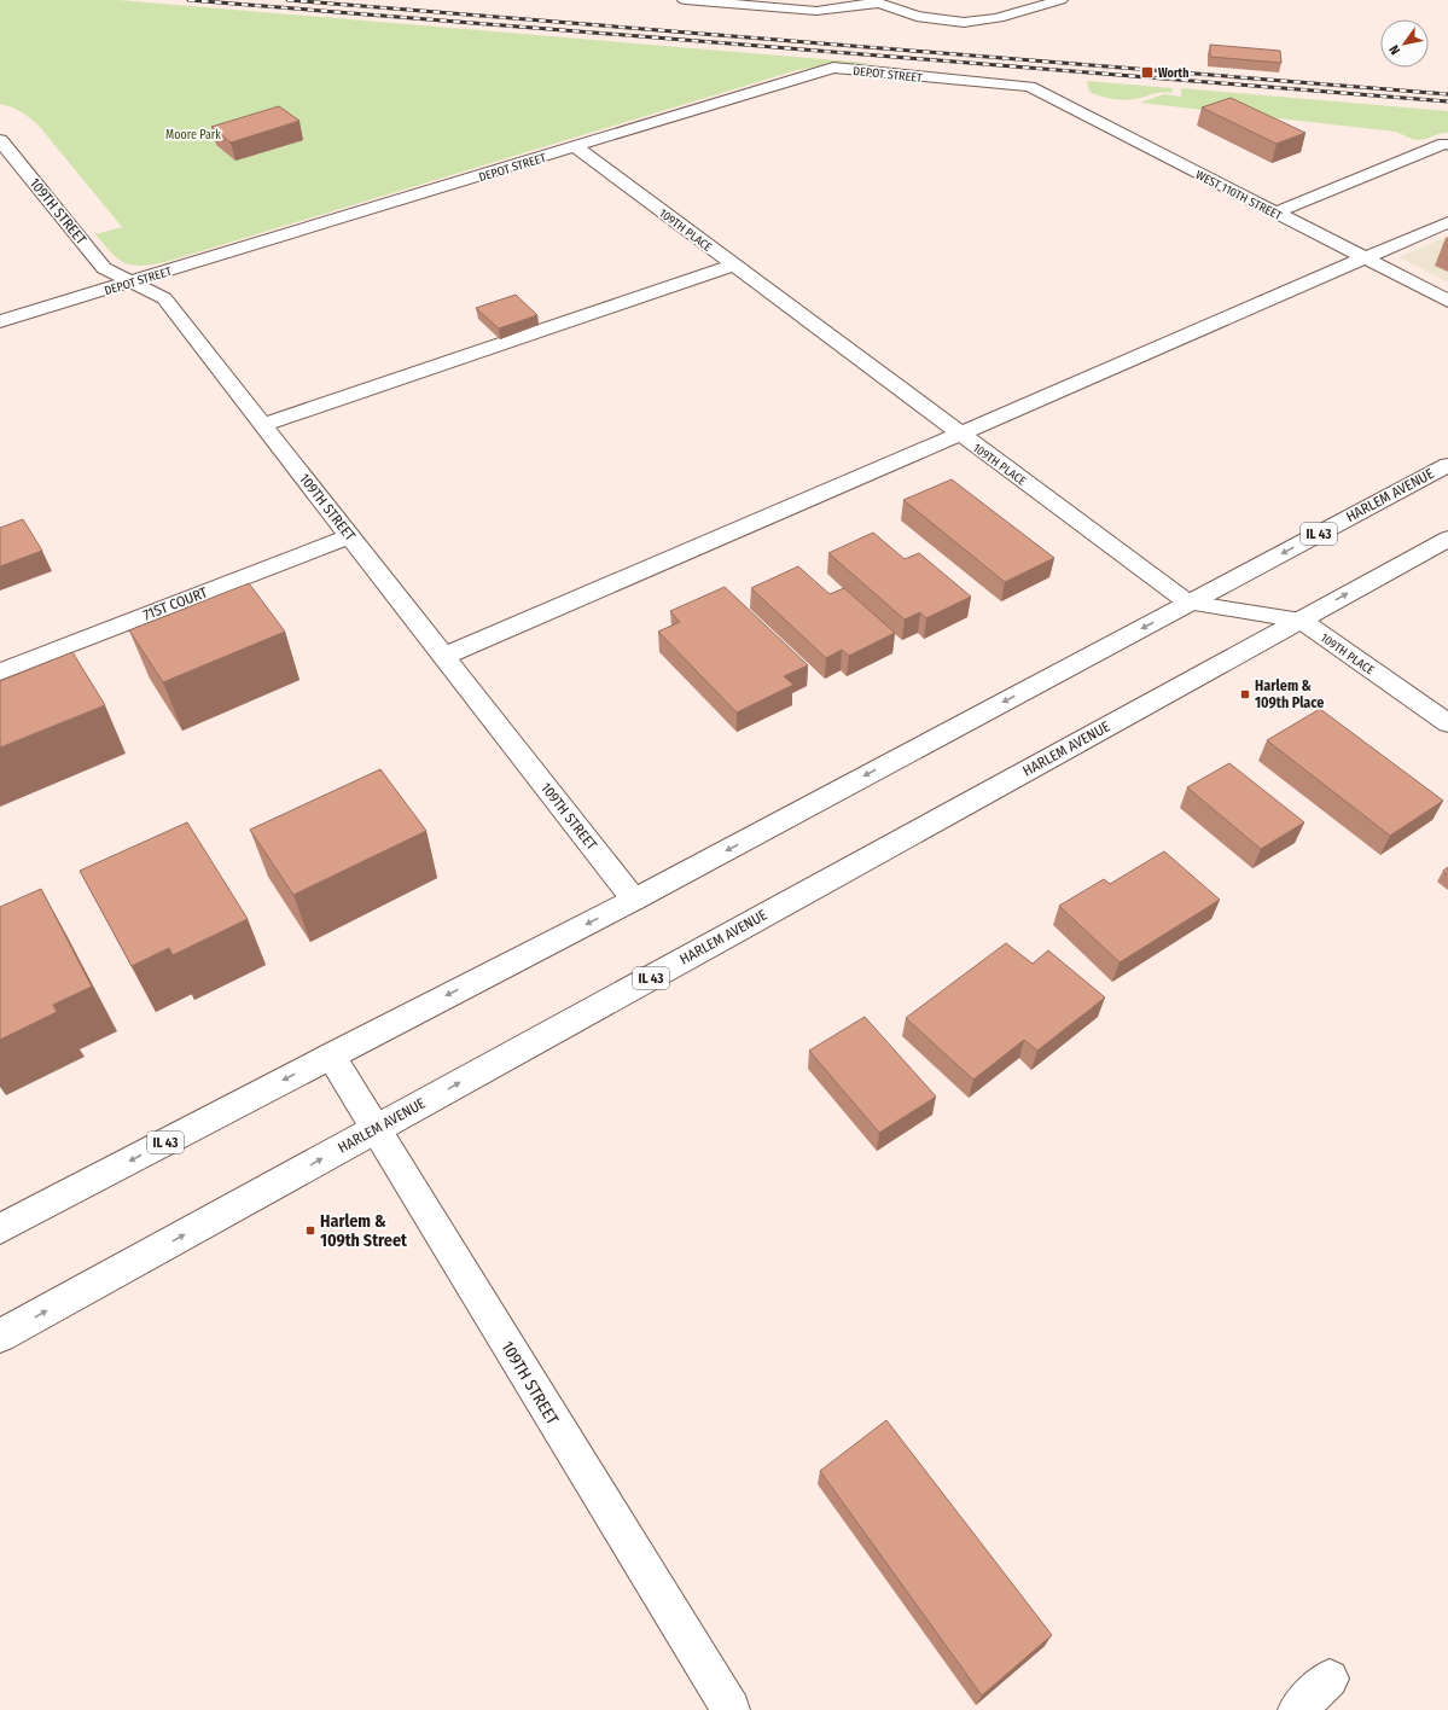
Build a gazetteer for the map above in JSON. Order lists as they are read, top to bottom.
{
  "streets": {
    "street": [
      "DEPOT STREET",
      "WEST 110TH STREET",
      "109TH STREET",
      "109TH PLACE",
      "HARLEM AVENUE",
      "IL 43",
      "71ST COURT"
    ]
  },
  "crossings": [
    ["DEPOT STREET", "WEST 110TH STREET"],
    ["DEPOT STREET", "109TH STREET"],
    ["DEPOT STREET", "109TH PLACE"],
    ["109TH STREET", "HARLEM AVENUE"],
    ["109TH STREET", "71ST COURT"],
    ["109TH PLACE", "HARLEM AVENUE"]
  ],
  "parks": ["Moore Park"],
  "places": {
    "transit": ["Worth", "Harlem & 109th Place", "Harlem & 109th Street"]
  },
  "north": "bottom left"
}
